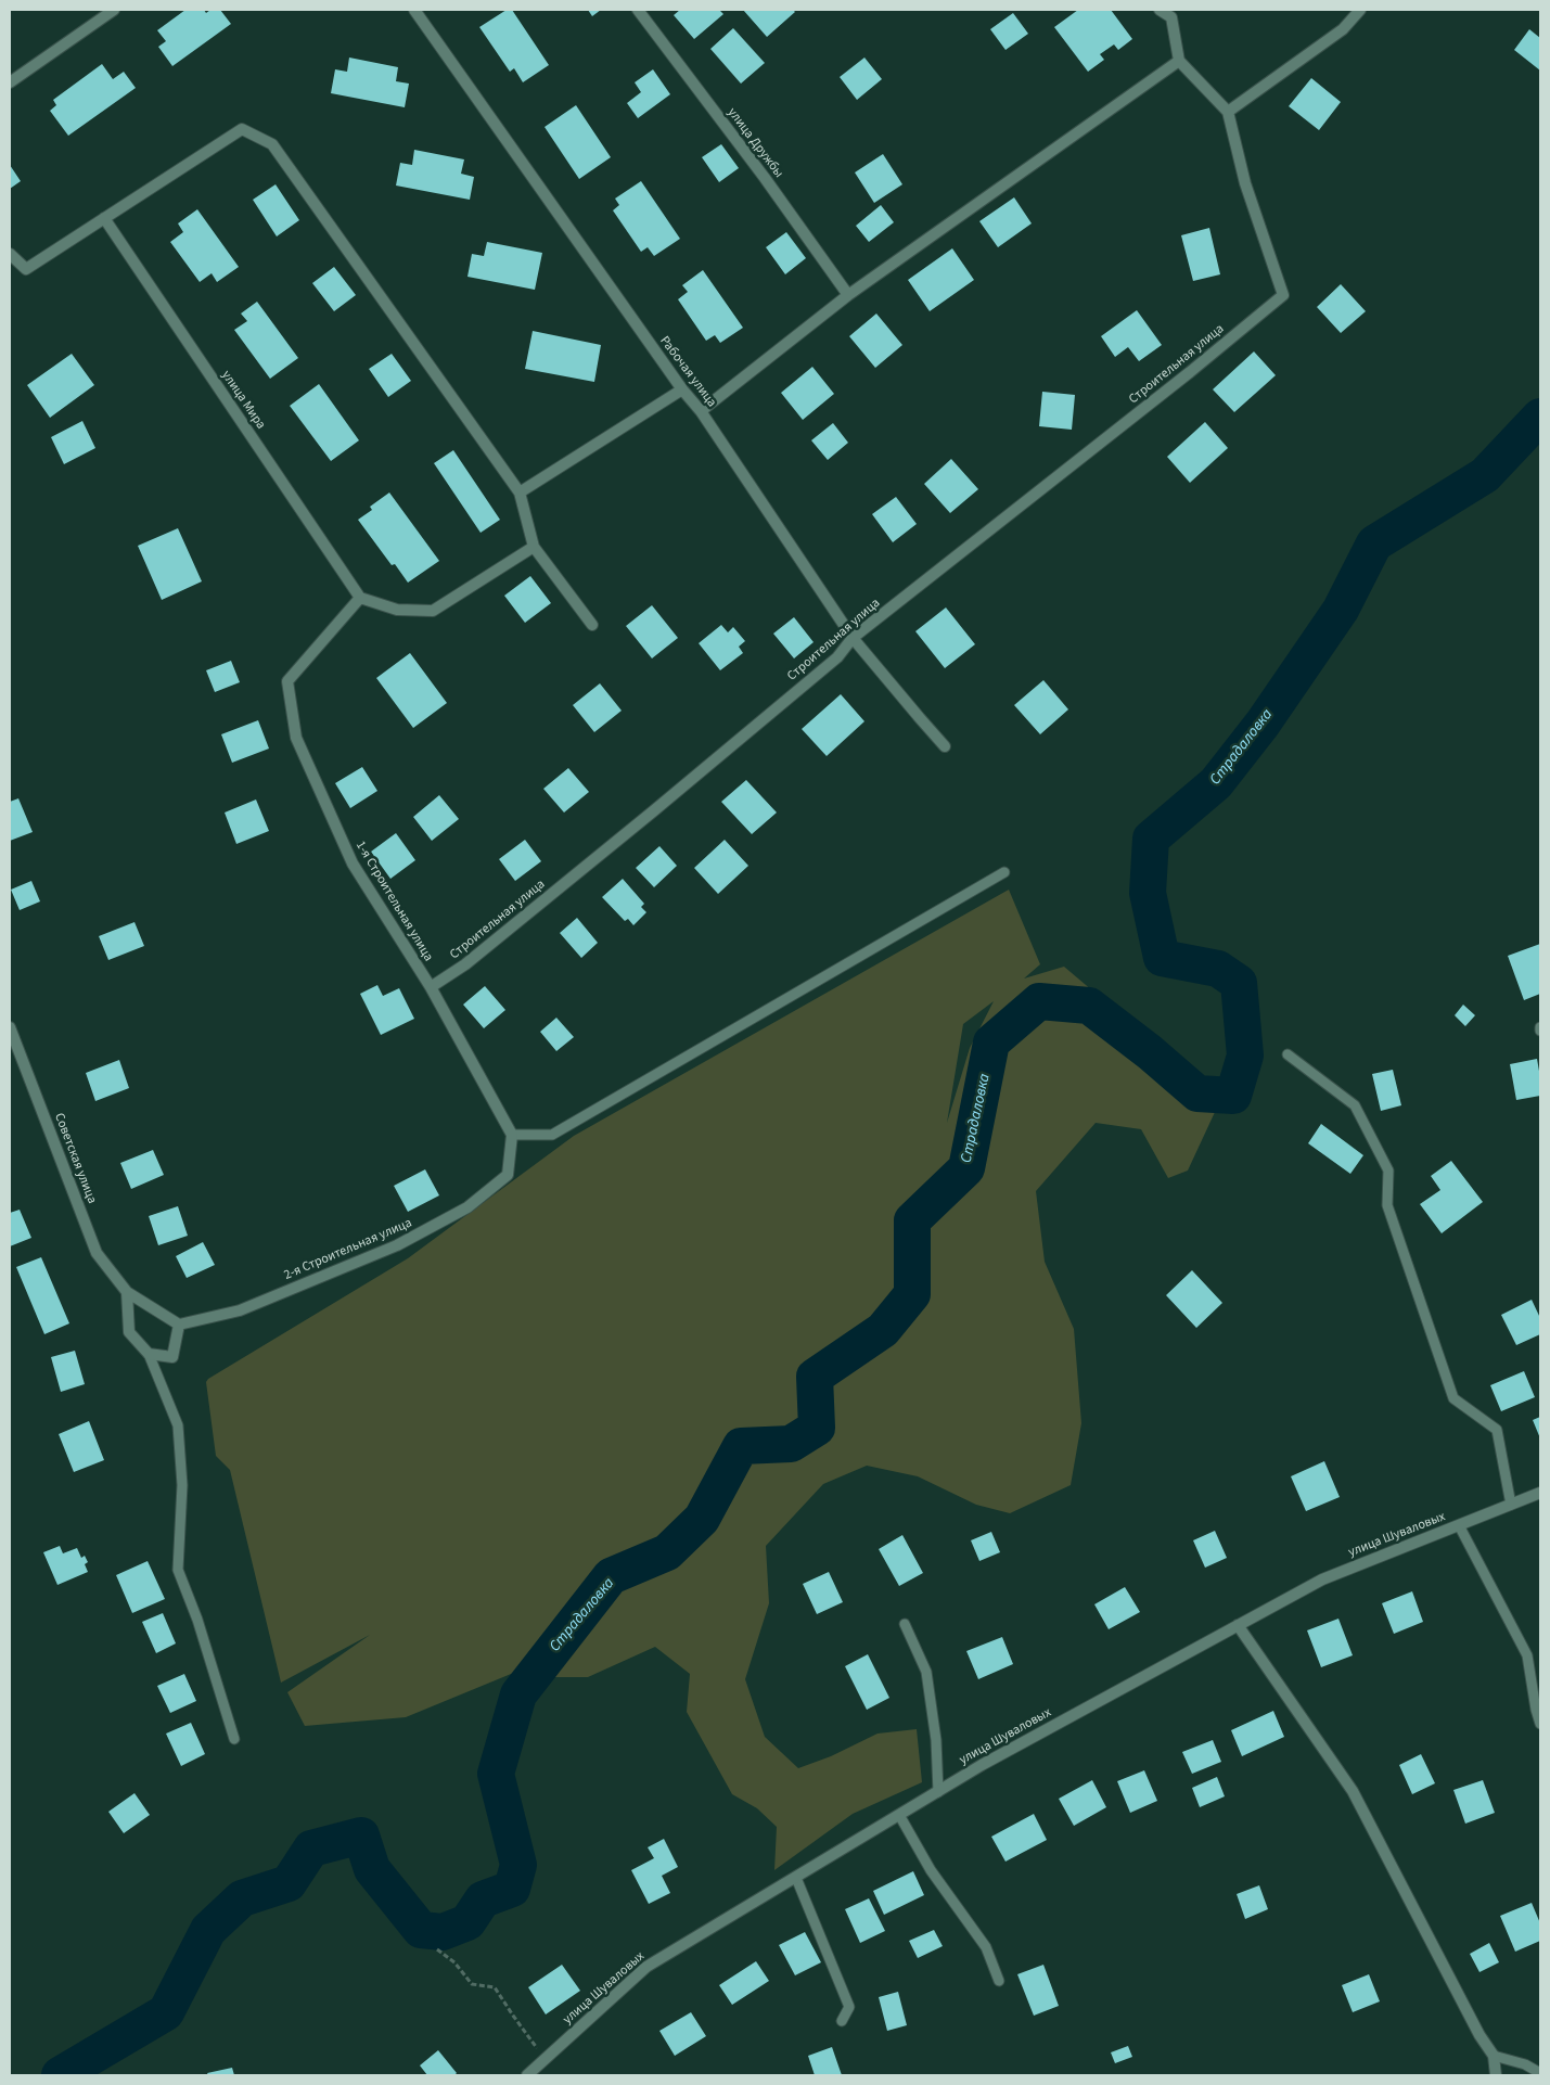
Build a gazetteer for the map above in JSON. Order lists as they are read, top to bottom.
{
  "streets": {
    "street": [
      "улица Дружбы",
      "Строительная улица",
      "Рабочая улица",
      "улица Мира",
      "1-я Строительная улица",
      "Советская улица",
      "2-я Строительная улица",
      "улица Шуваловых"
    ]
  },
  "crossings": [
    ["Строительная улица", "Рабочая улица"],
    ["Строительная улица", "1-я Строительная улица"],
    ["улица Мира", "1-я Строительная улица"],
    ["1-я Строительная улица", "2-я Строительная улица"],
    ["Советская улица", "2-я Строительная улица"]
  ],
  "water": ["Страдаловка"]
}
